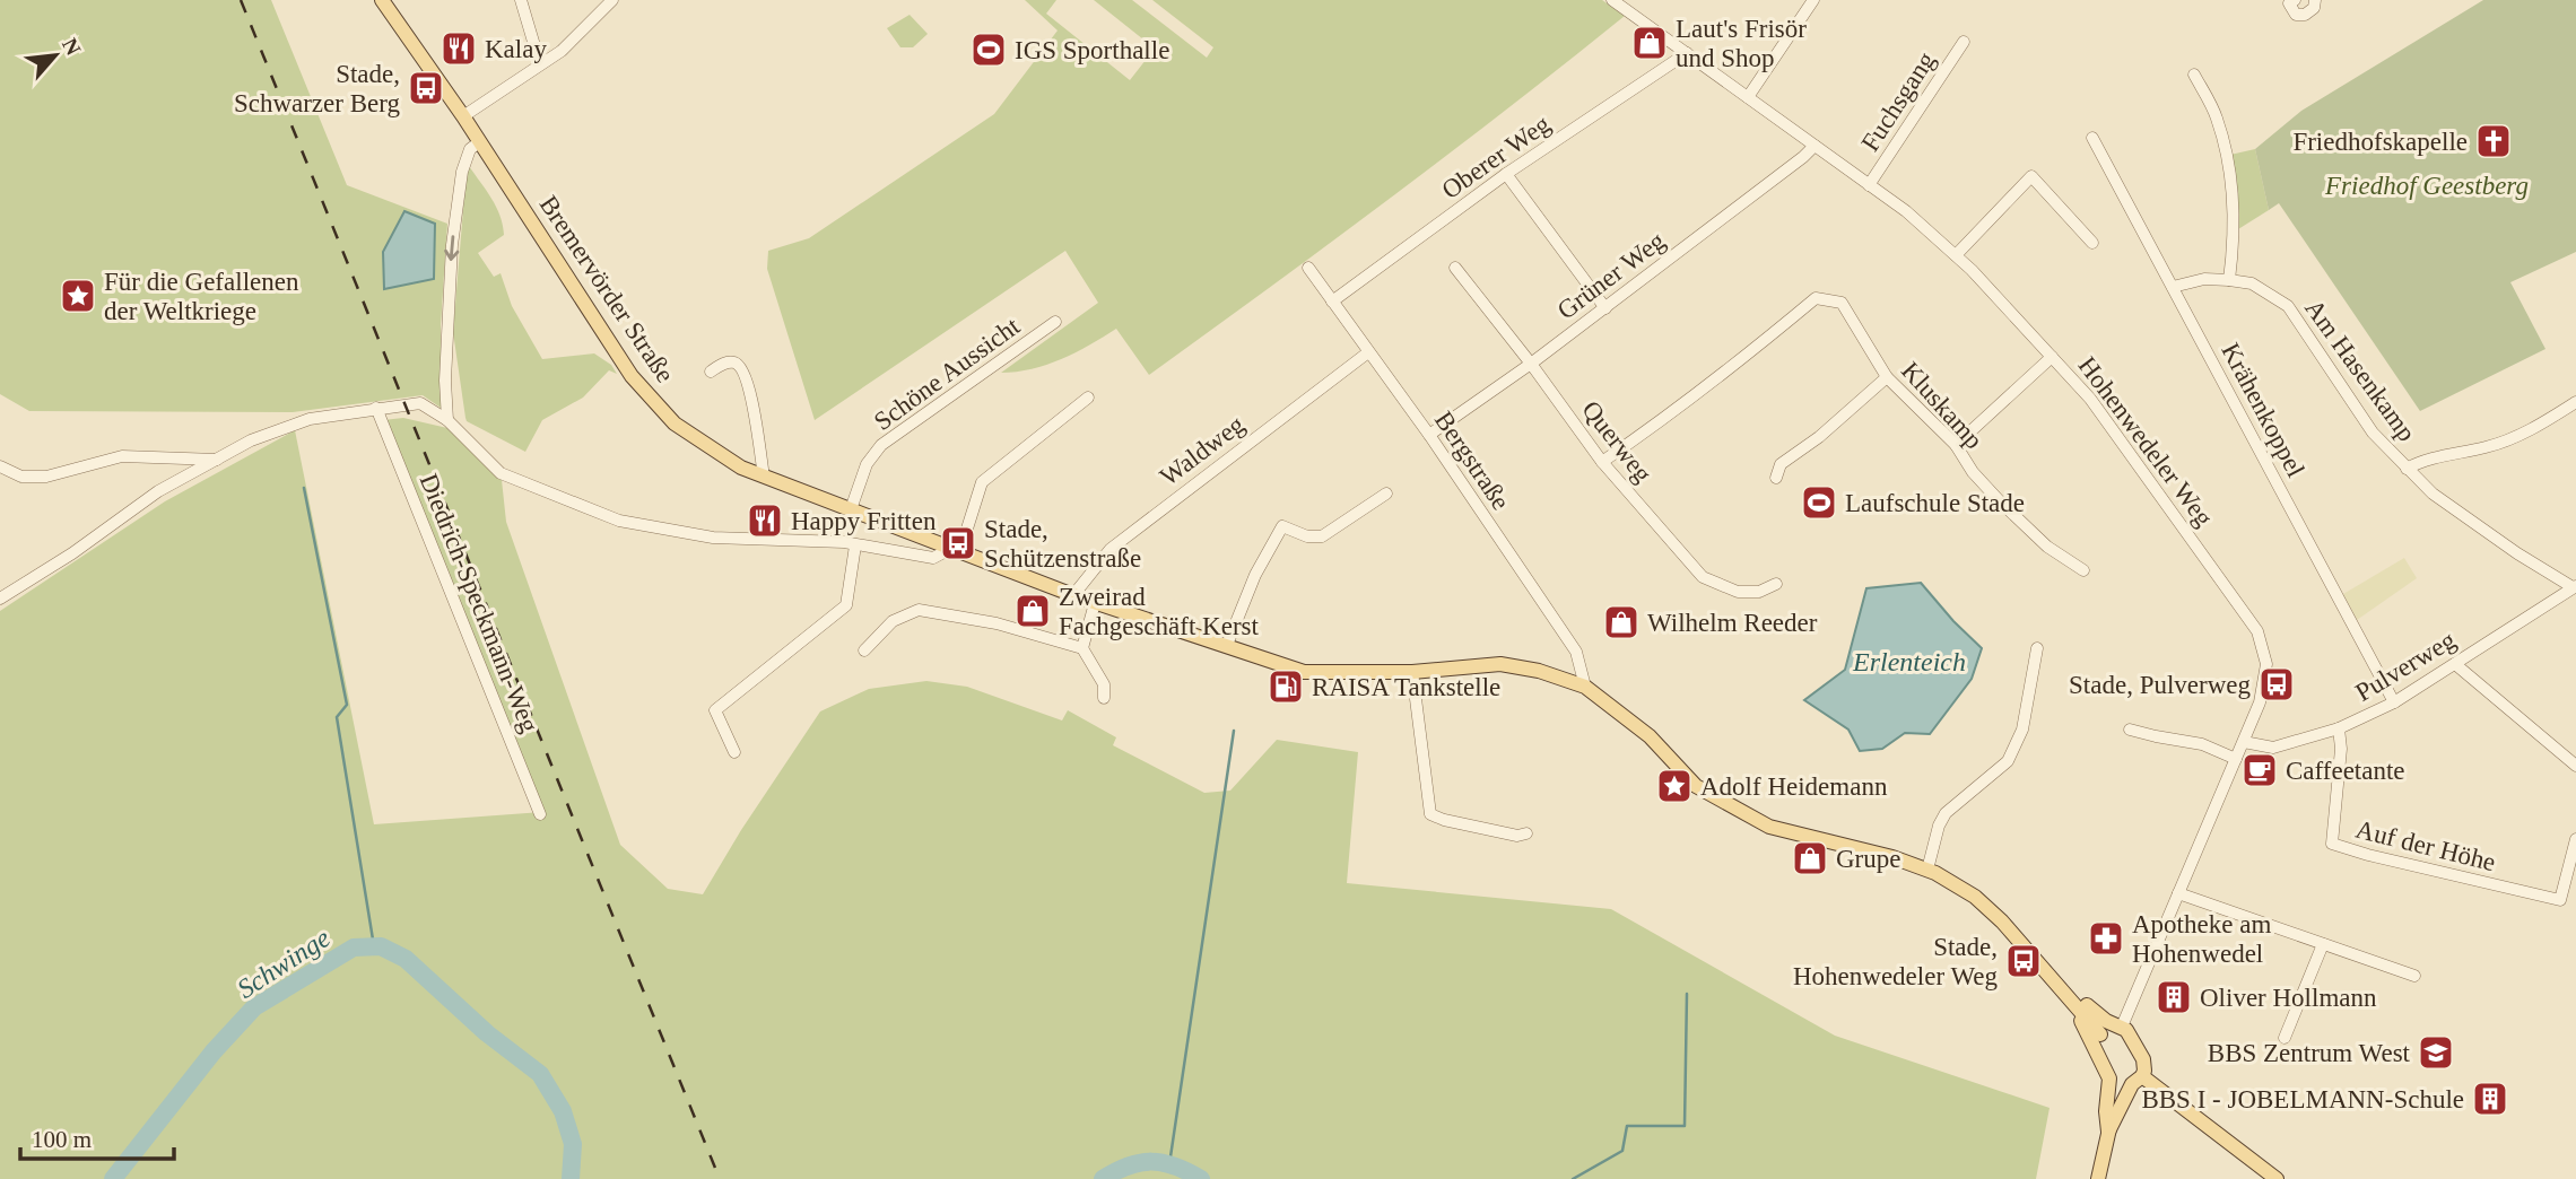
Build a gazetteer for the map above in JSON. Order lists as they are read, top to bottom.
{
  "streets": {
    "main road": ["Bremervörder Straße"],
    "street": [
      "Fuchsgang",
      "Oberer Weg",
      "Grüner Weg",
      "Am Hasenkamp",
      "Schöne Aussicht",
      "Kluskamp",
      "Krähenkoppel",
      "Querweg",
      "Hohenwedeler Weg",
      "Waldweg",
      "Bergstraße",
      "Diedrich-Speckmann-Weg",
      "Pulverweg",
      "Auf der Höhe"
    ]
  },
  "crossings": [
    ["Fuchsgang", "Hohenwedeler Weg"],
    ["Oberer Weg", "Hohenwedeler Weg"],
    ["Oberer Weg", "Bergstraße"],
    ["Grüner Weg", "Querweg"],
    ["Grüner Weg", "Hohenwedeler Weg"],
    ["Grüner Weg", "Bergstraße"],
    ["Bremervörder Straße", "Schöne Aussicht"],
    ["Bremervörder Straße", "Hohenwedeler Weg"],
    ["Bremervörder Straße", "Waldweg"],
    ["Bremervörder Straße", "Bergstraße"],
    ["Am Hasenkamp", "Krähenkoppel"],
    ["Am Hasenkamp", "Pulverweg"],
    ["Kluskamp", "Querweg"],
    ["Krähenkoppel", "Pulverweg"],
    ["Hohenwedeler Weg", "Pulverweg"],
    ["Waldweg", "Bergstraße"],
    ["Pulverweg", "Auf der Höhe"]
  ],
  "water": ["Erlenteich", "Schwinge"],
  "parks": ["Friedhof Geestberg"],
  "places": {
    "shop": [
      "Laut's Frisör und Shop",
      "Zweirad Fachgeschäft Kerst",
      "Wilhelm Reeder",
      "Grupe"
    ],
    "restaurant": ["Kalay", "Happy Fritten"],
    "sports": ["IGS Sporthalle", "Laufschule Stade"],
    "bus stop": [
      "Stade, Schwarzer Berg",
      "Stade, Schützenstraße",
      "Stade, Pulverweg",
      "Stade, Hohenwedeler Weg"
    ],
    "church": ["Friedhofskapelle"],
    "place": ["Für die Gefallenen der Weltkriege", "Adolf Heidemann"],
    "fuel station": ["RAISA Tankstelle"],
    "cafe": ["Caffeetante"],
    "pharmacy": ["Apotheke am Hohenwedel"],
    "building": ["Oliver Hollmann", "BBS I - JOBELMANN-Schule"],
    "school or university": ["BBS Zentrum West"]
  },
  "scale_bar": "100 m",
  "north": "top right"
}
